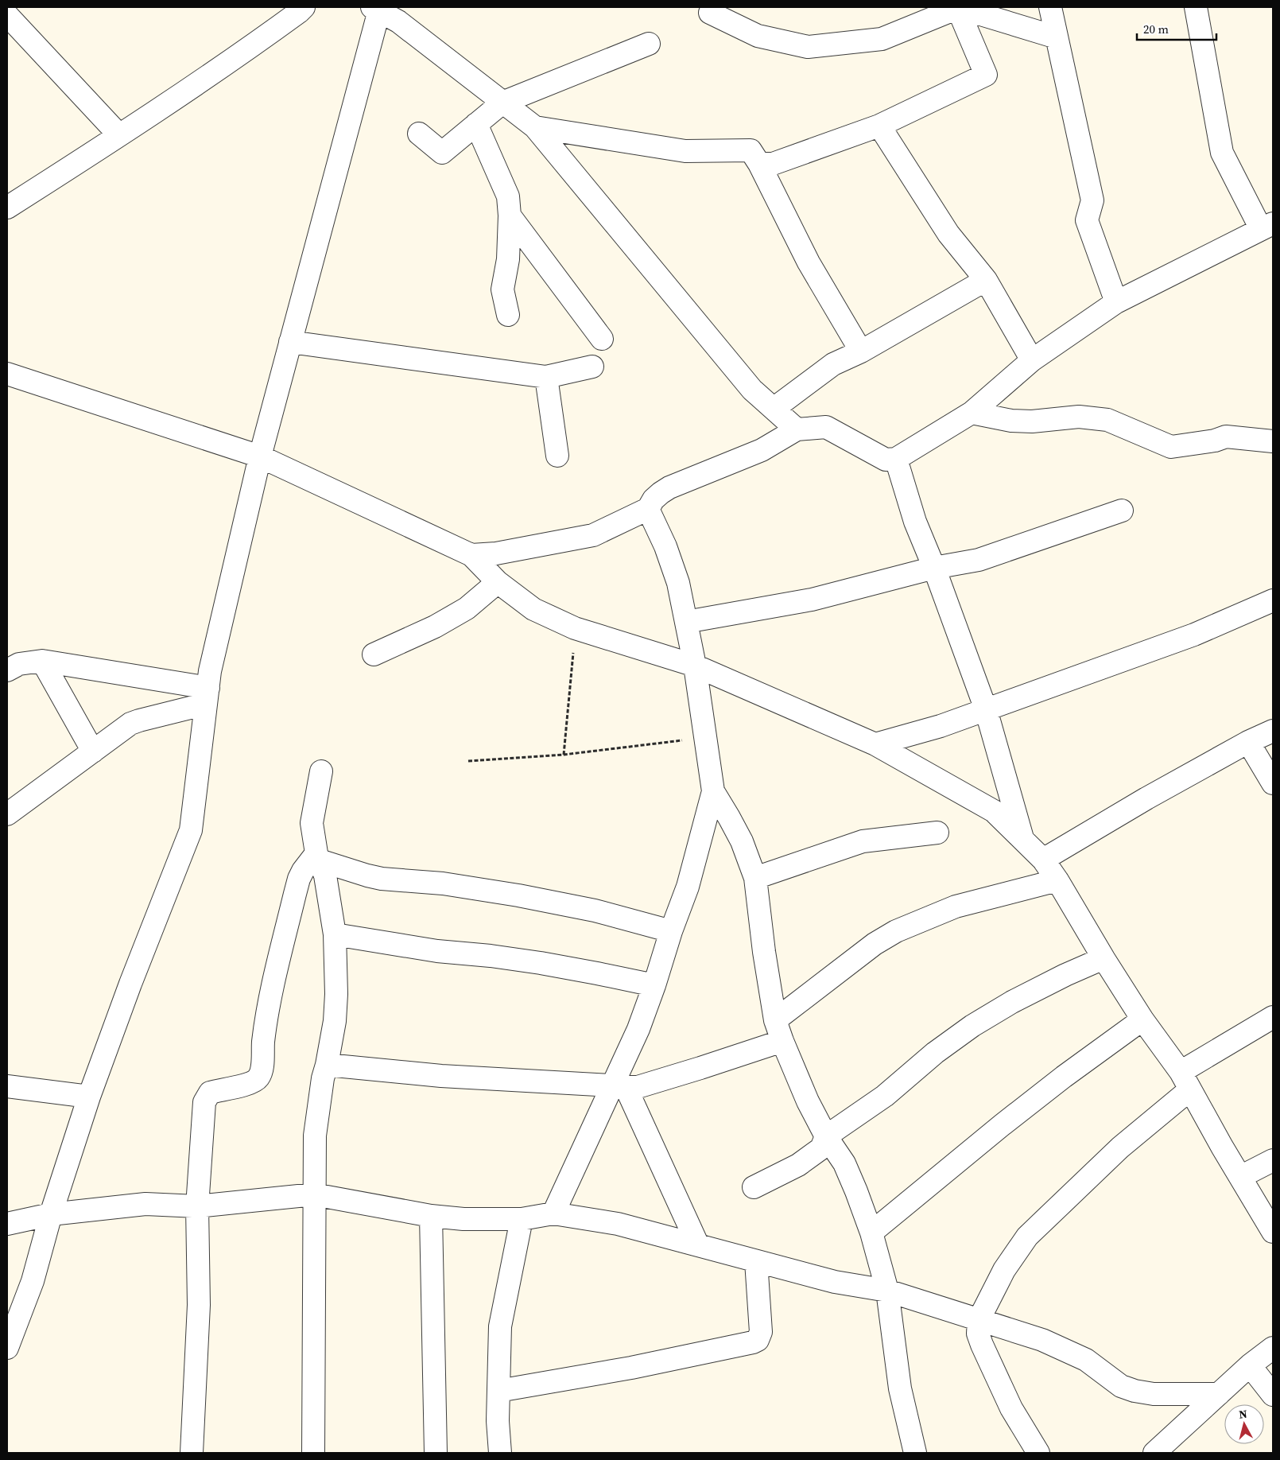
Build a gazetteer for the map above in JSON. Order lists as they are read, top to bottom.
{
  "scale_bar": "20 m",
  "north": "top"
}
